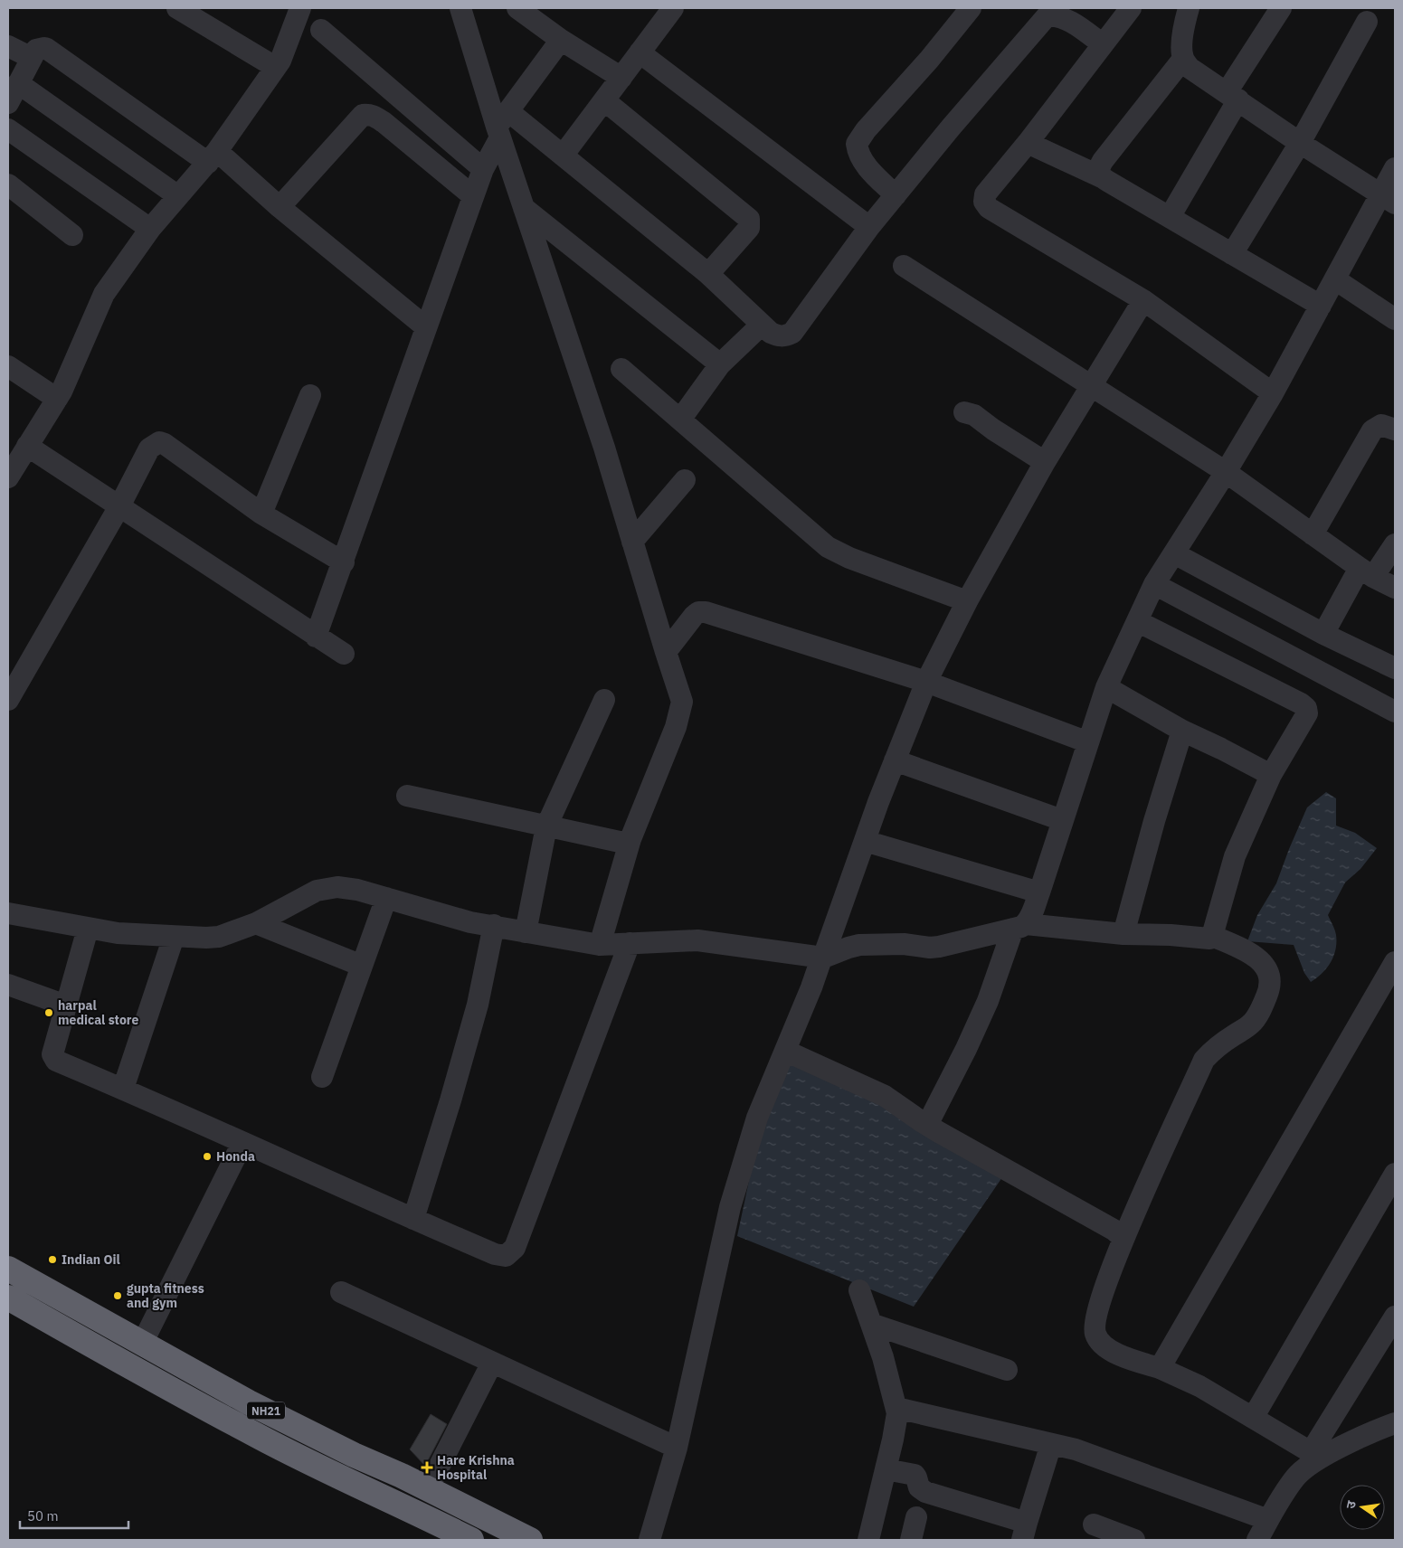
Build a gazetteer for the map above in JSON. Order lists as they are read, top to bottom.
{
  "streets": {
    "highway": ["NH21"]
  },
  "places": {
    "other": [
      "harpal medical store",
      "Honda",
      "Indian Oil",
      "gupta fitness and gym"
    ],
    "health": ["Hare Krishna Hospital"]
  },
  "scale_bar": "50 m",
  "north": "left"
}
